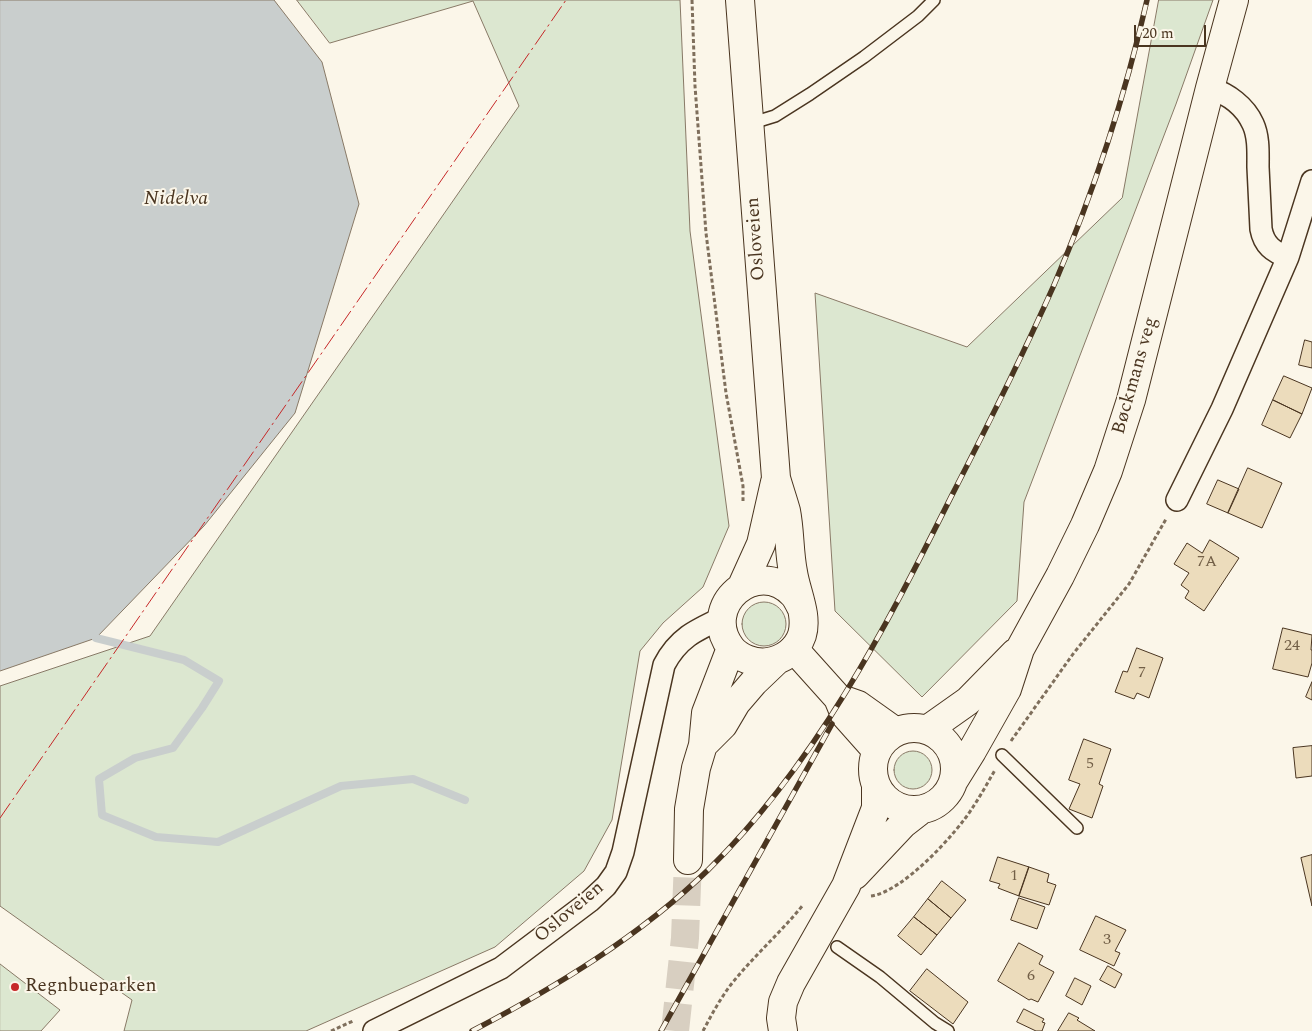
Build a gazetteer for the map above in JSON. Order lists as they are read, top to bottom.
{
  "streets": {
    "main road": ["Osloveien", "Bøckmans veg"]
  },
  "water": ["Nidelva"],
  "places": ["Regnbueparken"],
  "house_numbers": [
    "7A",
    "24",
    "7",
    "5",
    "1",
    "3",
    "6"
  ],
  "scale_bar": "20 m"
}
